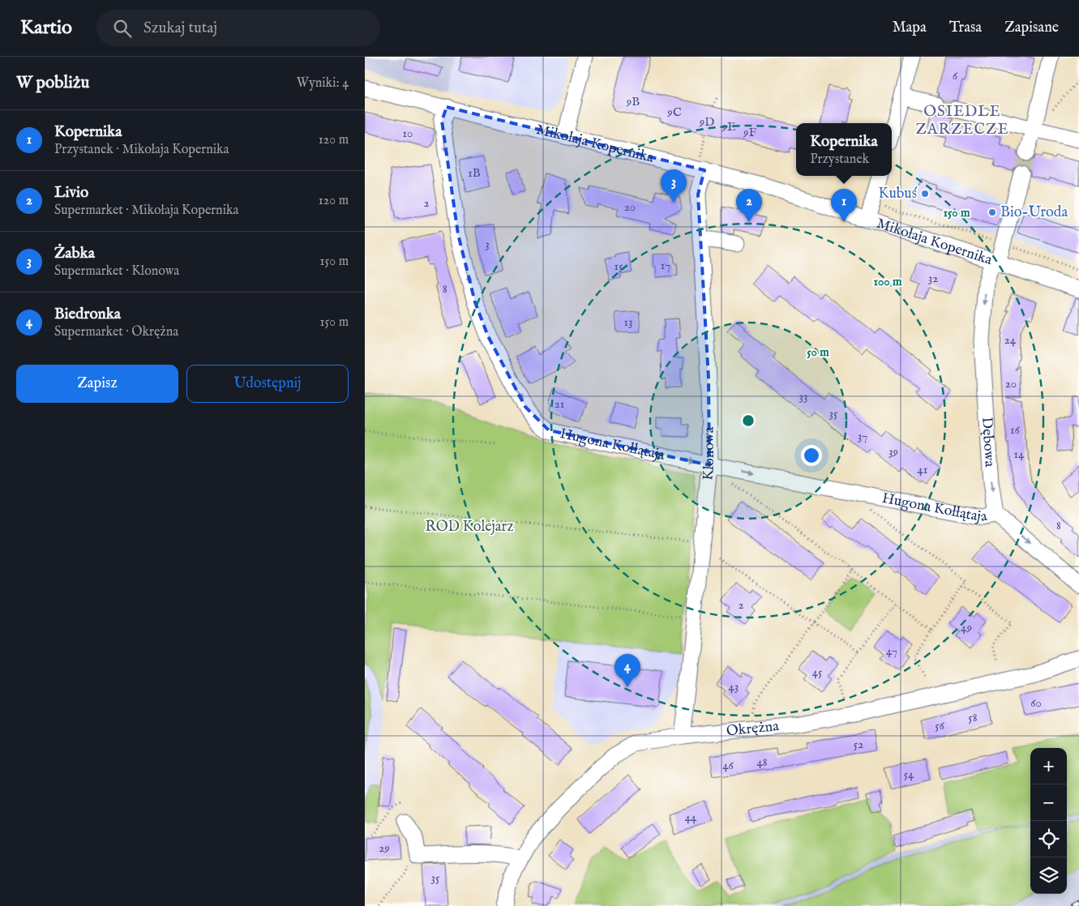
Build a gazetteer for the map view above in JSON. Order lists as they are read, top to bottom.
{
  "streets": {
    "street": [
      "Mikołaja Kopernika",
      "Dębowa",
      "Hugona Kołłątaja",
      "Klonowa",
      "Okrężna"
    ]
  },
  "crossings": [
    ["Mikołaja Kopernika", "Dębowa"],
    ["Mikołaja Kopernika", "Hugona Kołłątaja"],
    ["Mikołaja Kopernika", "Klonowa"],
    ["Dębowa", "Hugona Kołłątaja"],
    ["Hugona Kołłątaja", "Klonowa"],
    ["Klonowa", "Okrężna"]
  ],
  "one_way": ["Dębowa", "Hugona Kołłątaja"],
  "districts": ["OSIEDLE ZARZECZE"],
  "parks": ["ROD Kolejarz"],
  "places": ["Kubuś", "Bio-Uroda"],
  "house_numbers": [
    "6",
    "9B",
    "9C",
    "9D",
    "9E",
    "9F",
    "10",
    "1B",
    "2",
    "20",
    "3",
    "17",
    "15",
    "32",
    "8",
    "13",
    "24",
    "20",
    "33",
    "21",
    "35",
    "16",
    "37",
    "39",
    "14",
    "41",
    "8",
    "2",
    "49",
    "47",
    "45",
    "43",
    "60",
    "58",
    "56",
    "52",
    "48",
    "46",
    "54",
    "44",
    "29",
    "35"
  ],
  "page": {
    "header": "Kartio",
    "search": "Szukaj tutaj",
    "nav": ["Mapa", "Trasa", "Zapisane"],
    "heading": ["W pobliżu", "Wyniki: 4"],
    "list": [
      {
        "mark": "1",
        "name": "Kopernika",
        "note": "Przystanek · Mikołaja Kopernika",
        "value": "120 m"
      },
      {
        "mark": "2",
        "name": "Livio",
        "note": "Supermarket · Mikołaja Kopernika",
        "value": "120 m"
      },
      {
        "mark": "3",
        "name": "Żabka",
        "note": "Supermarket · Klonowa",
        "value": "150 m"
      },
      {
        "mark": "4",
        "name": "Biedronka",
        "note": "Supermarket · Okrężna",
        "value": "150 m"
      }
    ],
    "popup": ["Kopernika", "Przystanek"],
    "pins": [
      "3",
      "1",
      "2",
      "4"
    ],
    "buttons": ["Zapisz", "Udostępnij"],
    "map_buttons": ["+", "−"]
  },
  "rings": ["150 m", "100 m", "50 m"]
}
